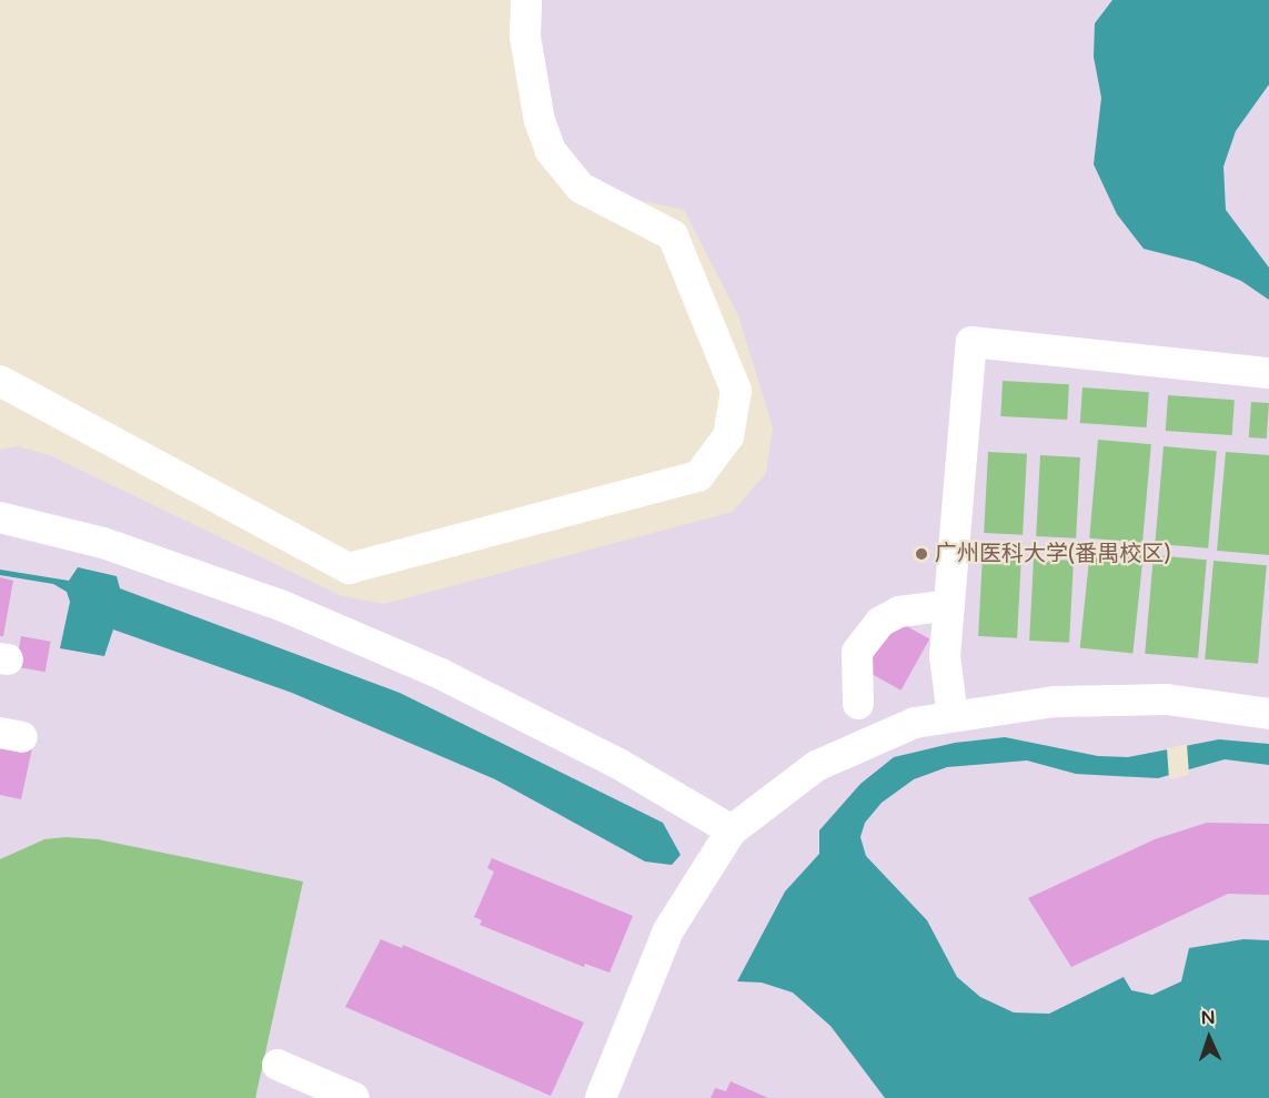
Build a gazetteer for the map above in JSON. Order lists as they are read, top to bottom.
{
  "places": ["广州医科大学(番禺校区)"],
  "north": "top"
}
